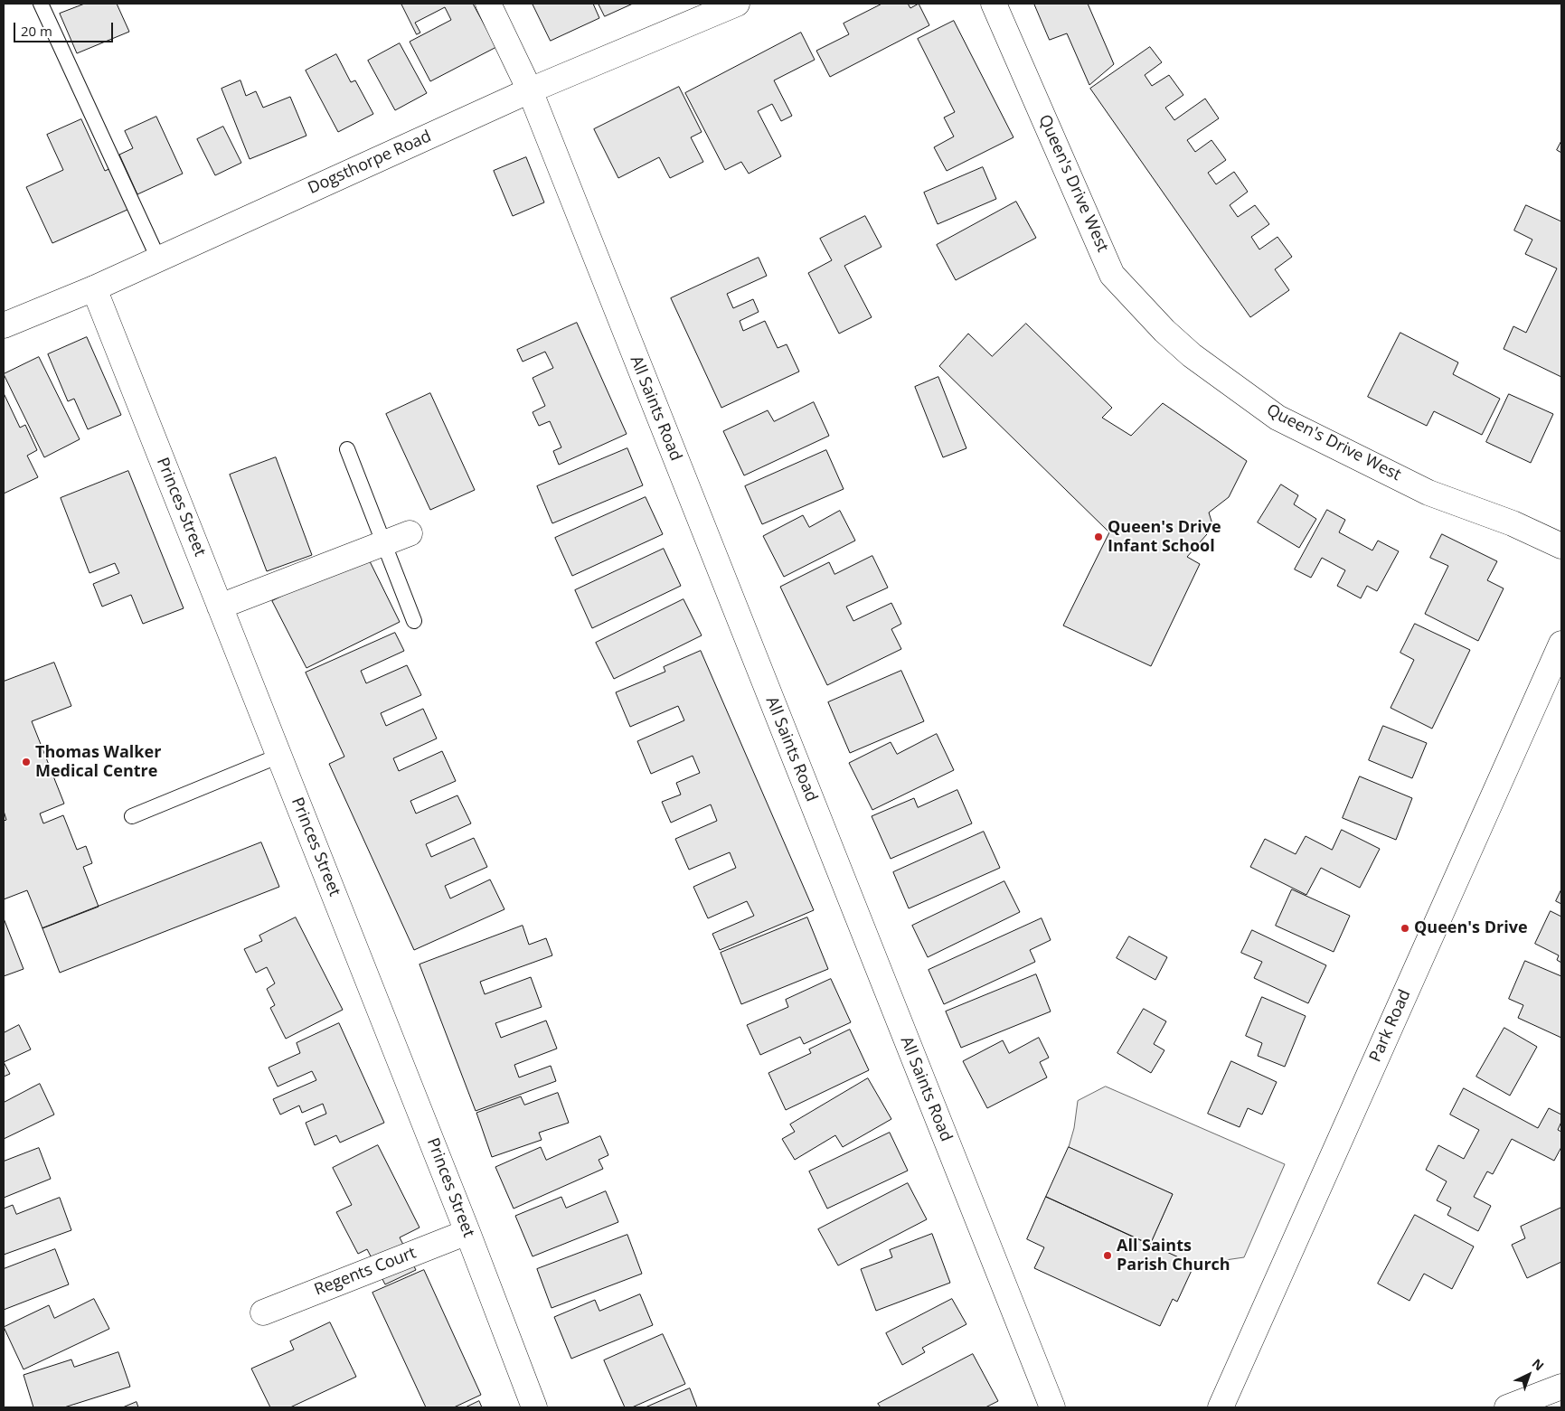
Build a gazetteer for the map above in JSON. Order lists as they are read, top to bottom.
{
  "streets": {
    "street": [
      "Dogsthorpe Road",
      "Queen's Drive West",
      "All Saints Road",
      "Princes Street",
      "Park Road",
      "Regents Court"
    ]
  },
  "crossings": [
    ["Dogsthorpe Road", "All Saints Road"],
    ["Dogsthorpe Road", "Princes Street"],
    ["Princes Street", "Regents Court"]
  ],
  "places": [
    "Queen's Drive Infant School",
    "Thomas Walker Medical Centre",
    "Queen's Drive",
    "All Saints Parish Church"
  ],
  "scale_bar": "20 m",
  "north": "top right"
}
